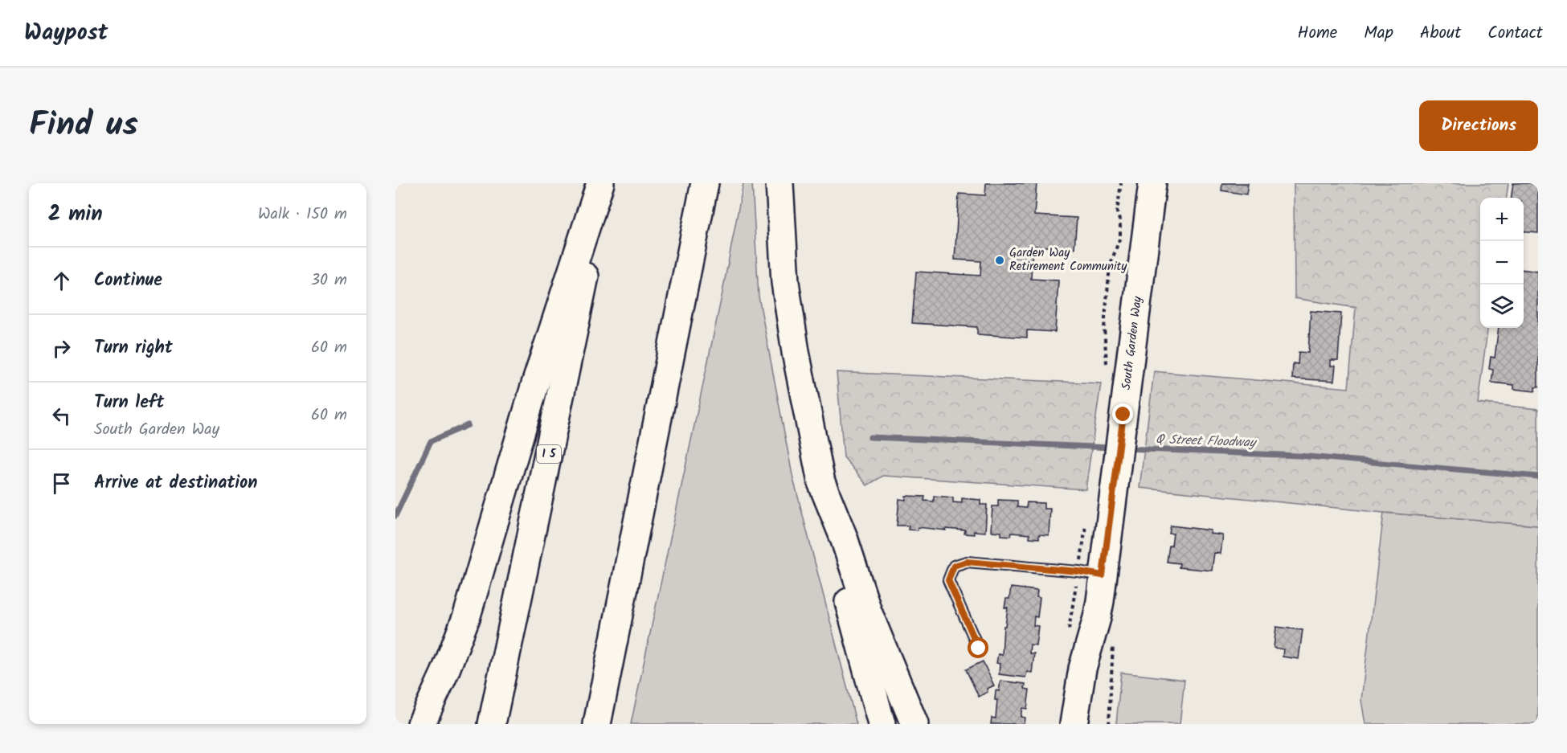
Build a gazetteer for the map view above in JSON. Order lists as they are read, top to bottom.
{
  "streets": {
    "main road": ["South Garden Way", "I 5"]
  },
  "water": ["Q Street Floodway"],
  "places": ["Garden Way Retirement Community"],
  "page": {
    "header": "Waypost",
    "nav": [
      "Home",
      "Map",
      "About",
      "Contact"
    ],
    "title": "Find us",
    "buttons": "Directions",
    "heading": ["2 min", "Walk · 150 m"],
    "map_buttons": ["+", "−"],
    "list": [
      ["Continue", "30 m"],
      ["Turn right", "60 m"],
      ["Turn left", "South Garden Way", "60 m"],
      "Arrive at destination"
    ]
  }
}
